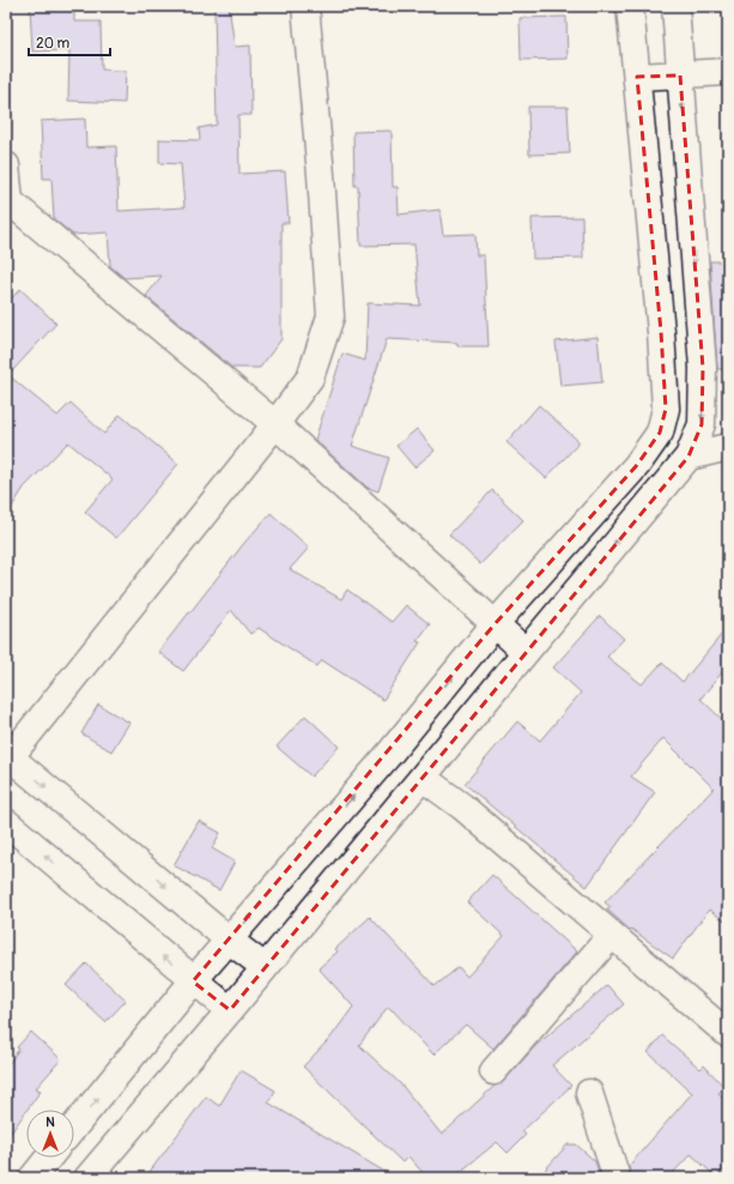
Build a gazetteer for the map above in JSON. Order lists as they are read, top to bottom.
{
  "scale_bar": "20 m",
  "north": "top"
}
